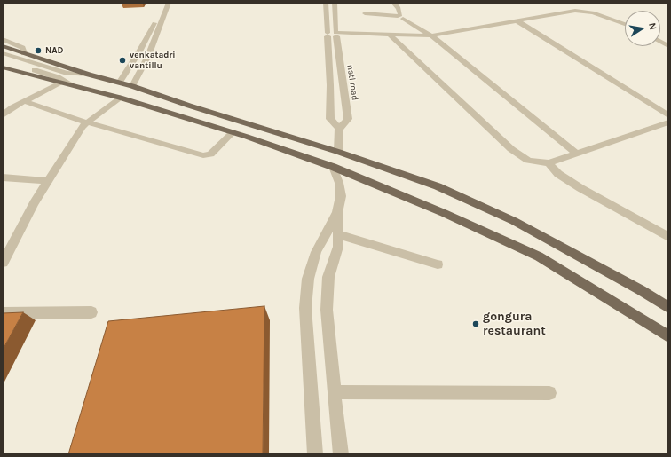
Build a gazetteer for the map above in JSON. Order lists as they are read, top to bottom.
{
  "streets": {
    "street": ["nstl road"]
  },
  "places": ["NAD", "venkatadri vantillu", "gongura restaurant"],
  "north": "right"
}
